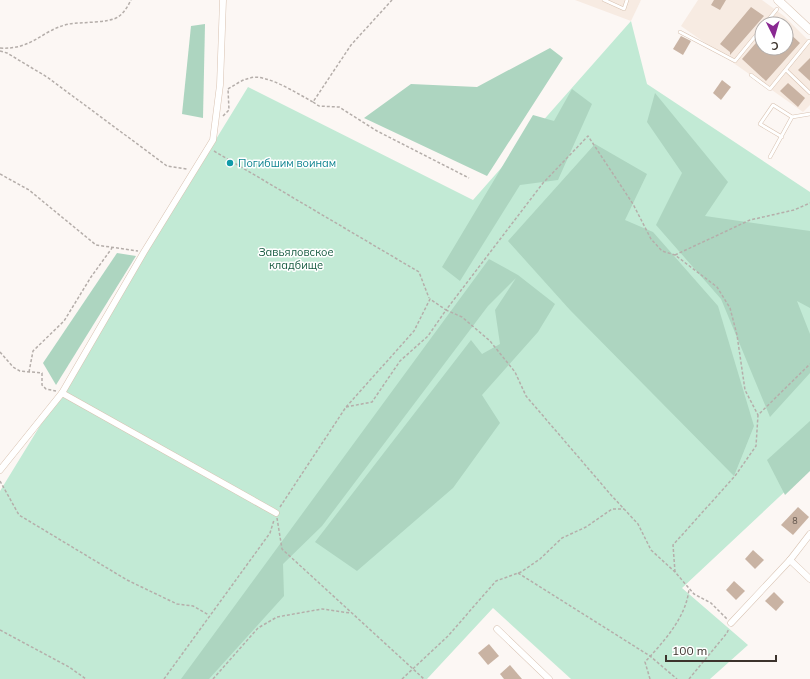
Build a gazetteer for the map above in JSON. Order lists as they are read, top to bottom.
{
  "parks": ["Завьяловское кладбище"],
  "places": ["Погибшим воинам"],
  "house_numbers": ["8"],
  "scale_bar": "100 m",
  "north": "bottom"
}
